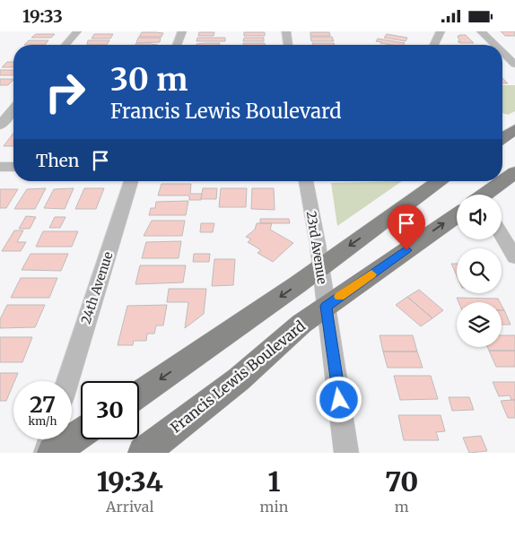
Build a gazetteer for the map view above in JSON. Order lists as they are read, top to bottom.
{
  "streets": {
    "main road": ["Francis Lewis Boulevard"],
    "street": ["23rd Avenue", "24th Avenue"]
  },
  "crossings": [
    ["23rd Avenue", "Francis Lewis Boulevard"]
  ],
  "page": {
    "status": "19:33",
    "turn": ["30 m", "Francis Lewis Boulevard"],
    "then": "Then",
    "speed": "27 km/h",
    "limit": "30",
    "eta": [
      "19:34",
      "Arrival",
      "1",
      "min",
      "70",
      "m"
    ]
  }
}
